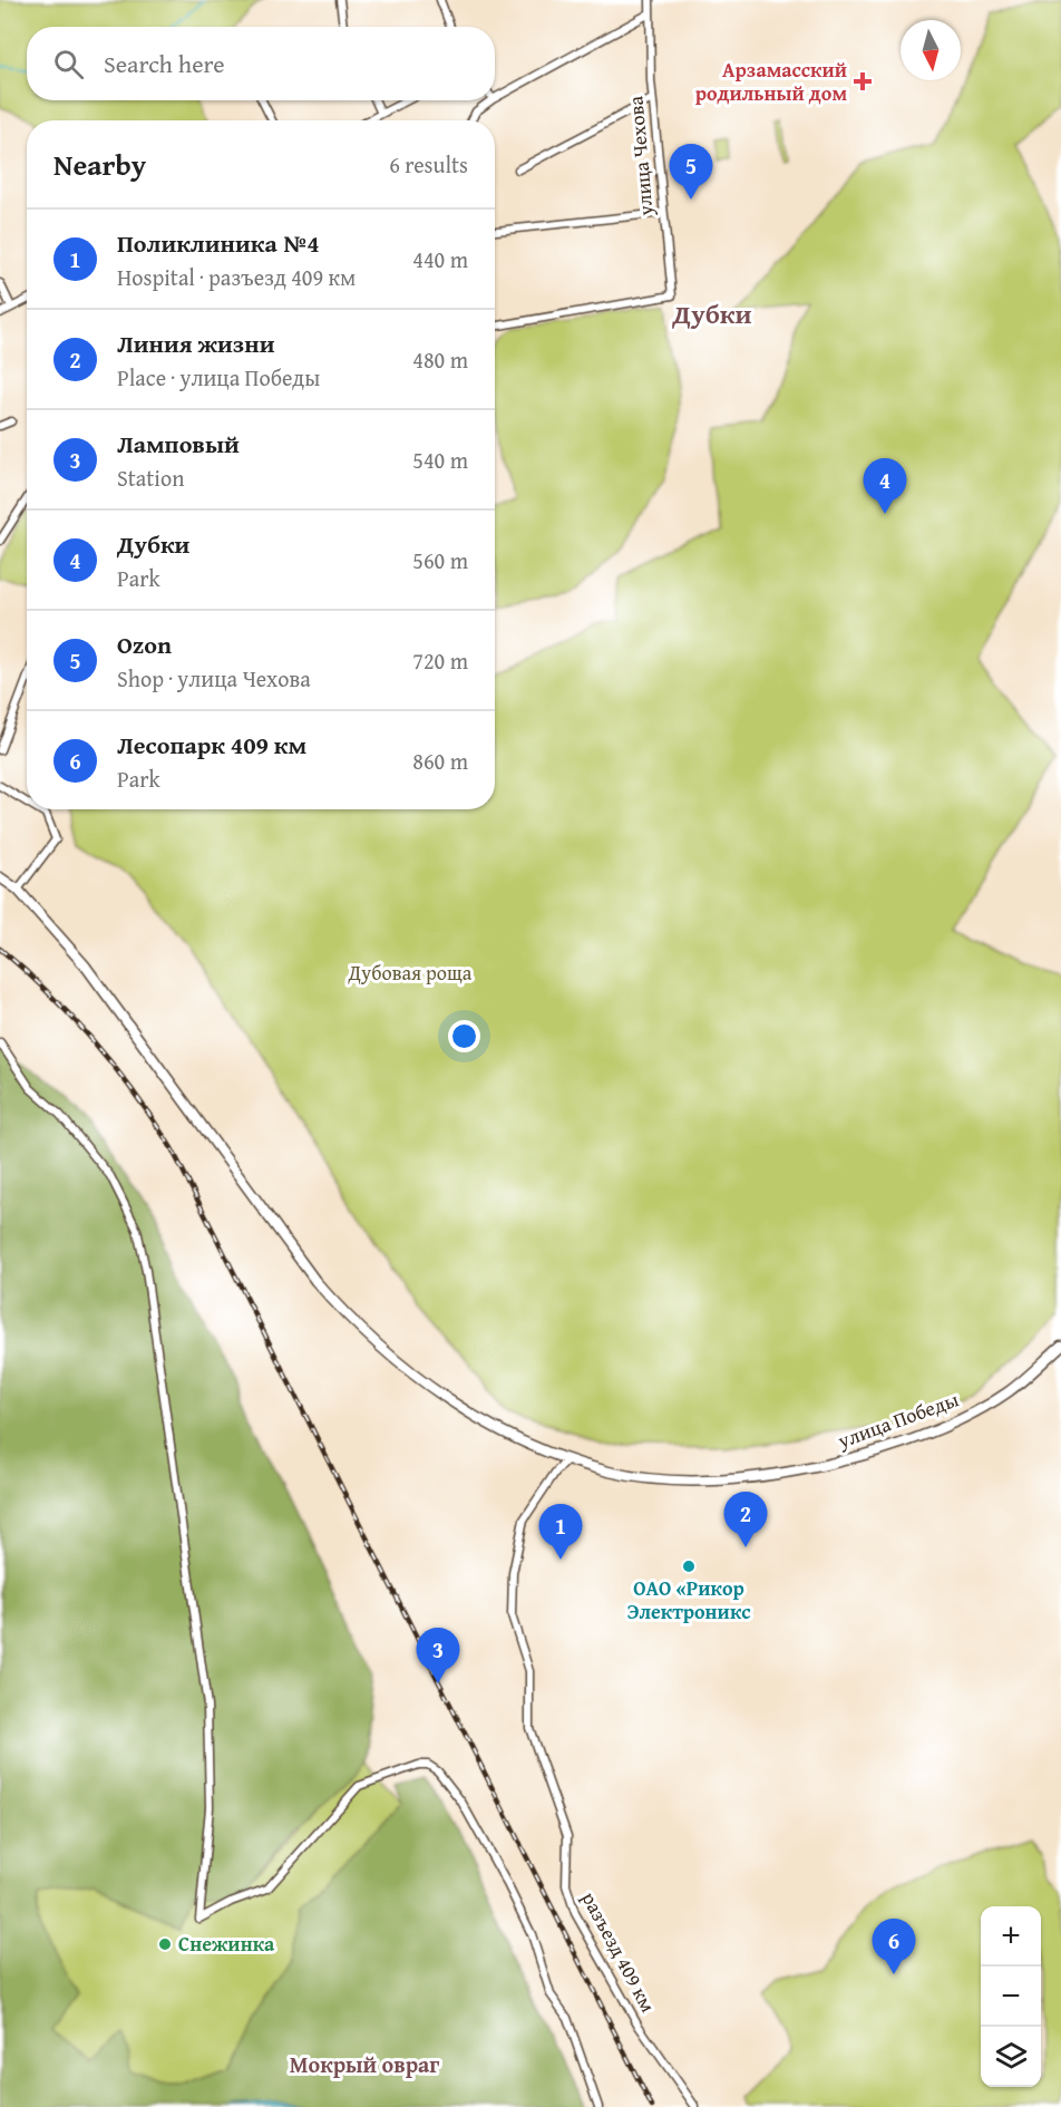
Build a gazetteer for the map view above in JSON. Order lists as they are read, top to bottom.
{
  "streets": {
    "street": ["улица Чехова", "улица Победы", "разъезд 409 км"]
  },
  "crossings": [
    ["улица Победы", "разъезд 409 км"]
  ],
  "districts": ["Дубки", "Мокрый овраг"],
  "parks": ["Дубовая роща"],
  "places": {
    "health": ["Арзамасский родильный дом"],
    "other": ["ОАО «Рикор Электроникс", "Снежинка"]
  },
  "north": "bottom",
  "page": {
    "search": "Search here",
    "heading": ["Nearby", "6 results"],
    "pins": [
      "5",
      "4",
      "2",
      "1",
      "3",
      "6"
    ],
    "list": [
      {
        "mark": "1",
        "name": "Поликлиника №4",
        "note": "Hospital · разъезд 409 км",
        "value": "440 m"
      },
      {
        "mark": "2",
        "name": "Линия жизни",
        "note": "Place · улица Победы",
        "value": "480 m"
      },
      {
        "mark": "3",
        "name": "Ламповый",
        "note": "Station",
        "value": "540 m"
      },
      {
        "mark": "4",
        "name": "Дубки",
        "note": "Park",
        "value": "560 m"
      },
      {
        "mark": "5",
        "name": "Ozon",
        "note": "Shop · улица Чехова",
        "value": "720 m"
      },
      {
        "mark": "6",
        "name": "Лесопарк 409 км",
        "note": "Park",
        "value": "860 m"
      }
    ],
    "map_buttons": ["+", "−"]
  }
}
